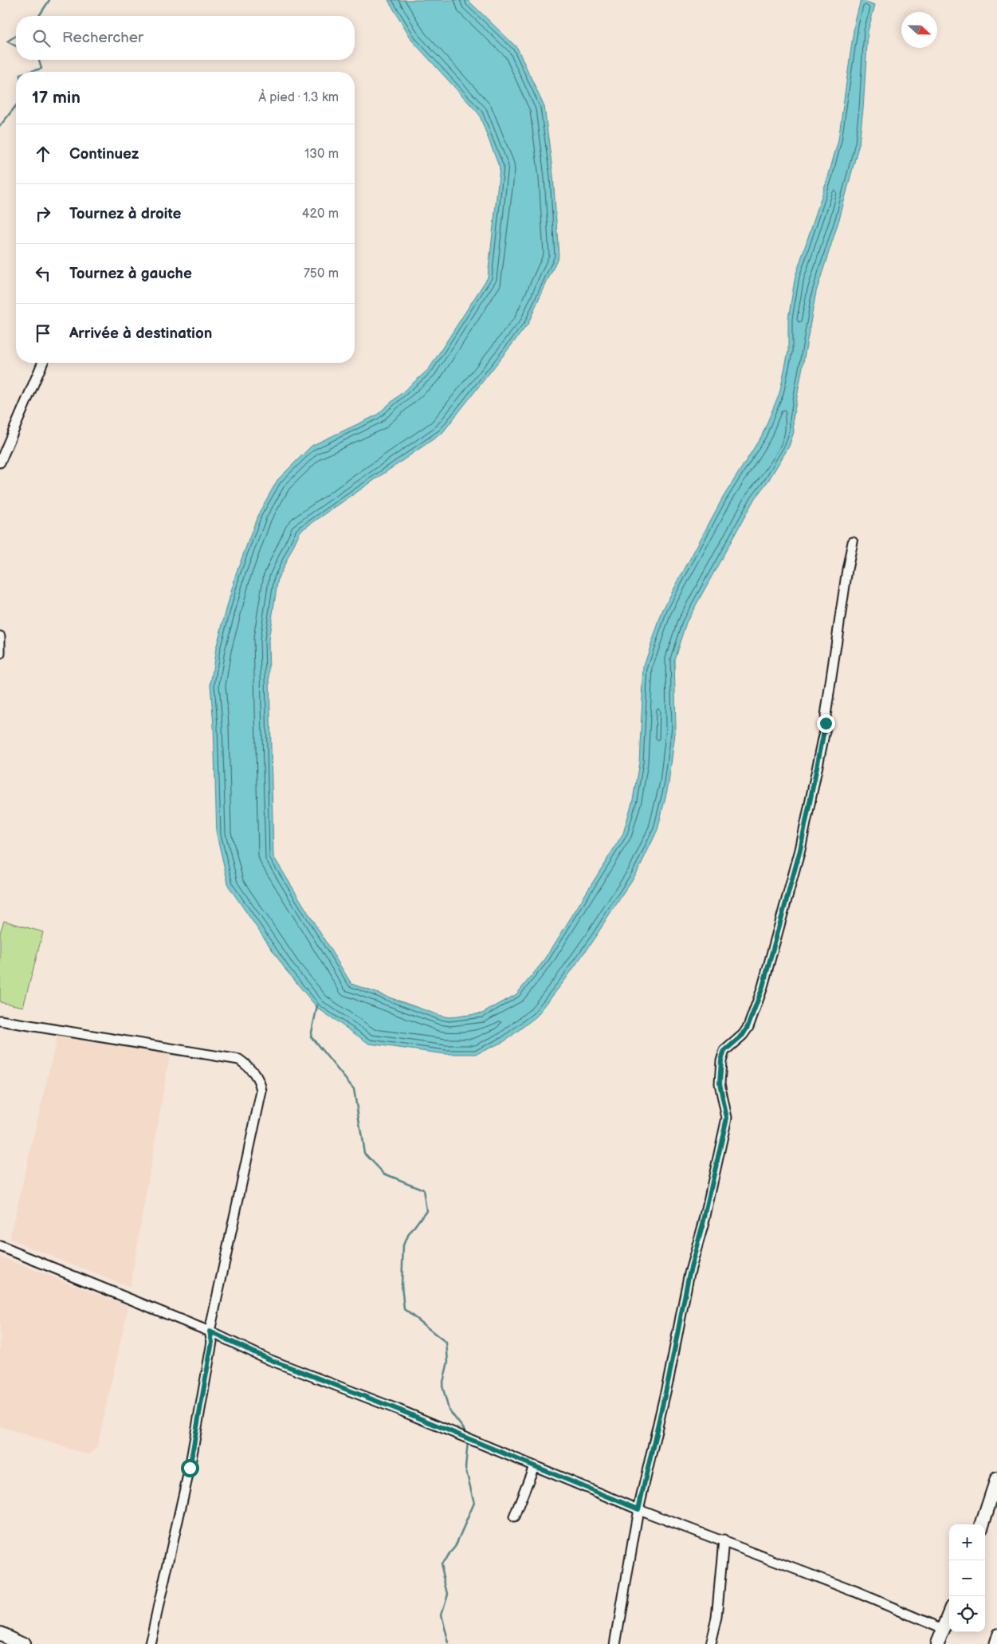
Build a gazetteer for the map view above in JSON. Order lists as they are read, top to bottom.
{
  "north": "right",
  "page": {
    "search": "Rechercher",
    "heading": ["17 min", "À pied · 1.3 km"],
    "list": [
      ["Continuez", "130 m"],
      ["Tournez à droite", "420 m"],
      ["Tournez à gauche", "750 m"],
      "Arrivée à destination"
    ],
    "map_buttons": ["+", "−"]
  }
}
